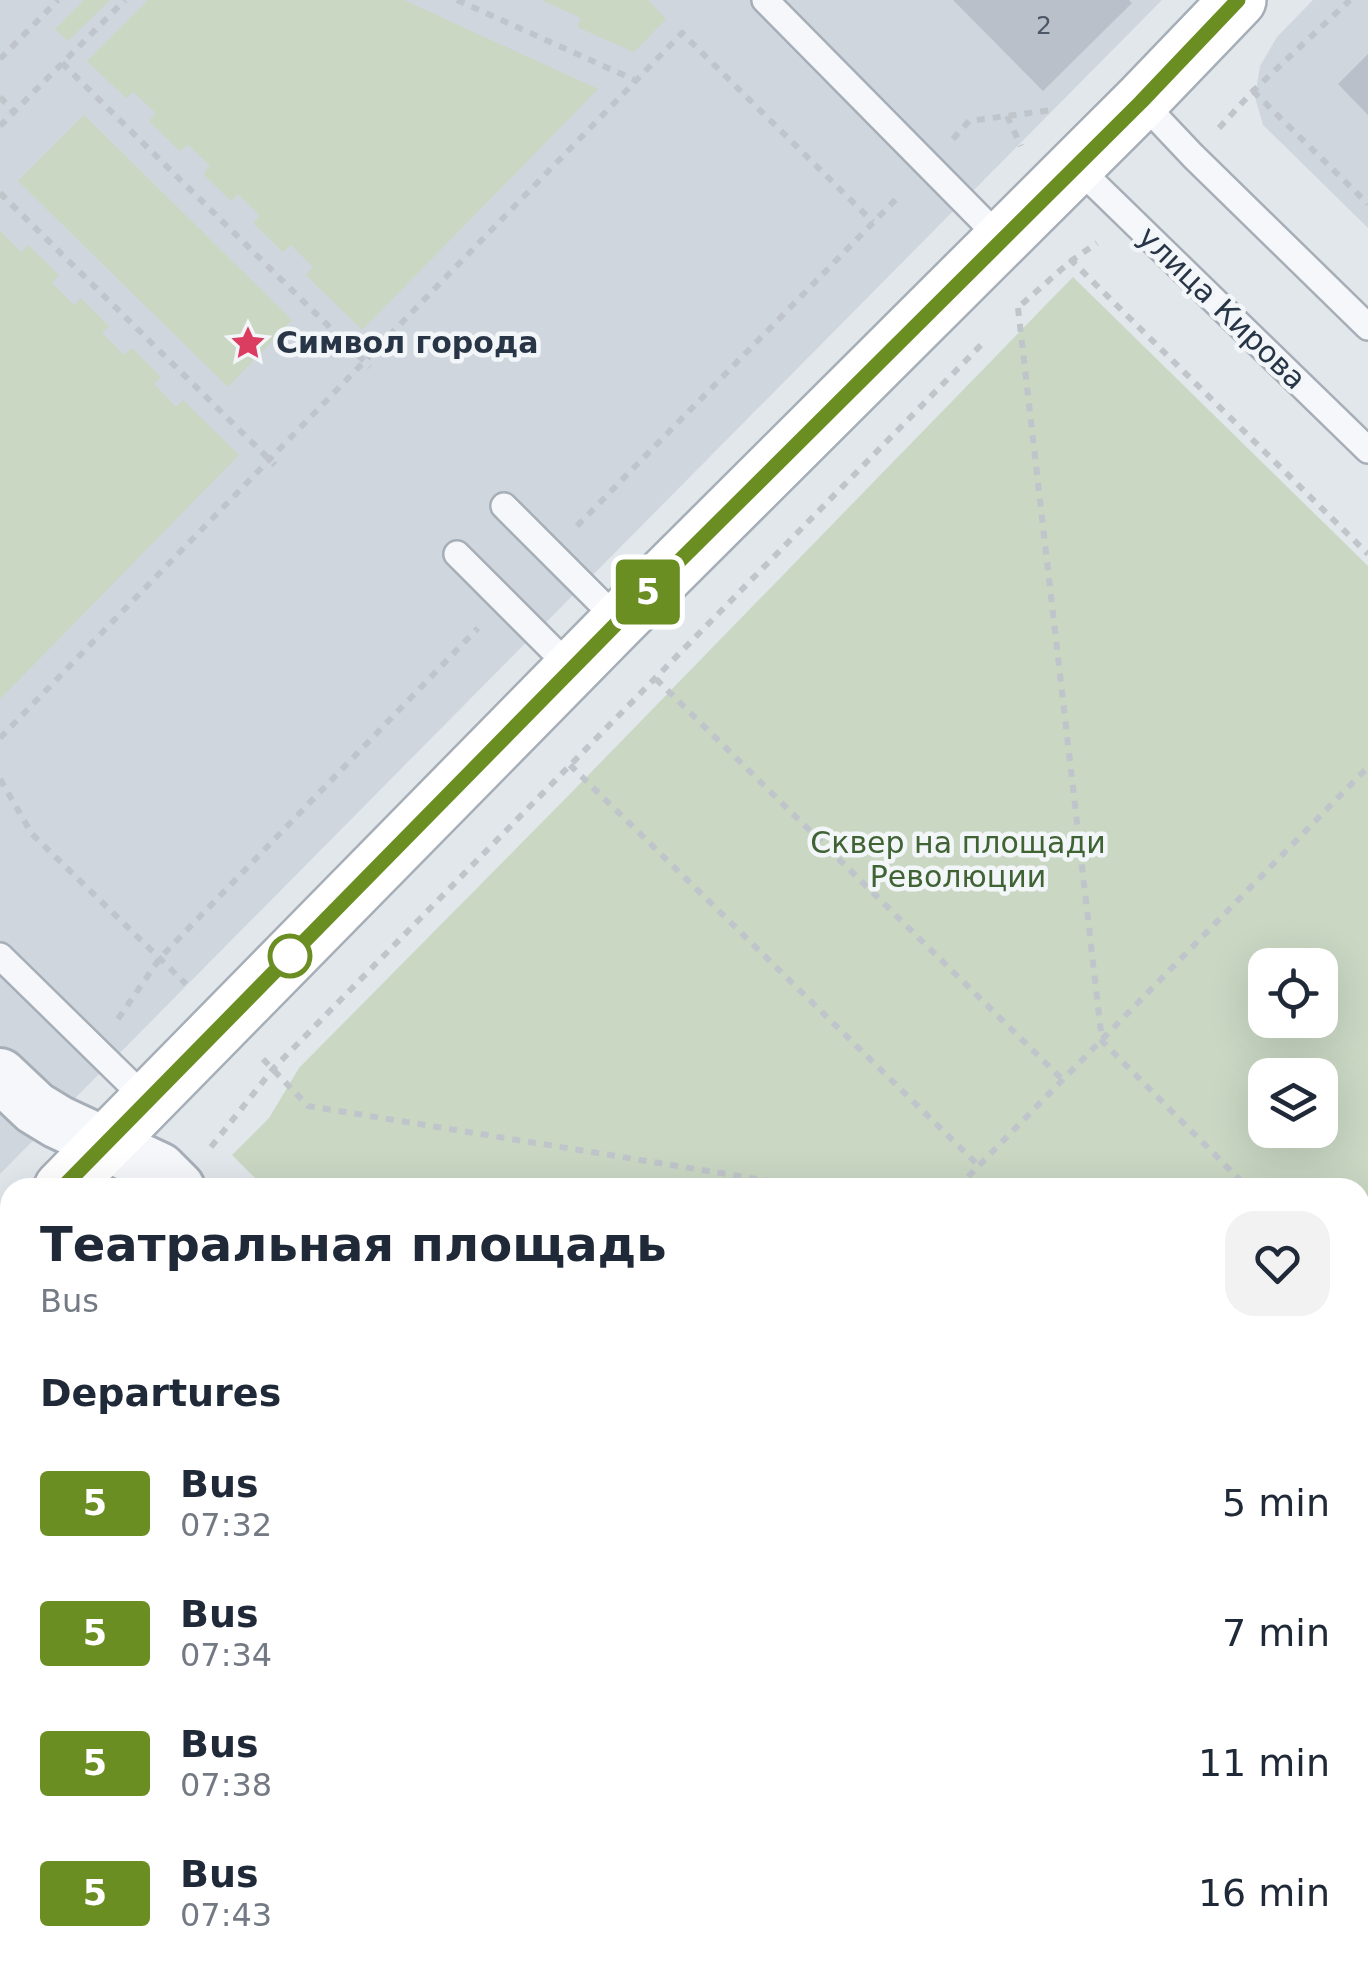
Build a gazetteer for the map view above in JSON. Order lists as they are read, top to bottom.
{
  "streets": {
    "lane": ["улица Кирова"]
  },
  "parks": ["Сквер на площади Революции"],
  "places": {
    "place": ["Символ города"]
  },
  "lines": ["bus line 5"],
  "house_numbers": ["2"],
  "page": {
    "on_map": "5",
    "heading": [
      ["Театральная площадь", "Bus"],
      "Departures"
    ],
    "list": [
      {
        "mark": "5",
        "name": "Bus",
        "note": "07:32",
        "value": "5 min"
      },
      {
        "mark": "5",
        "name": "Bus",
        "note": "07:34",
        "value": "7 min"
      },
      {
        "mark": "5",
        "name": "Bus",
        "note": "07:38",
        "value": "11 min"
      },
      {
        "mark": "5",
        "name": "Bus",
        "note": "07:43",
        "value": "16 min"
      }
    ]
  }
}
